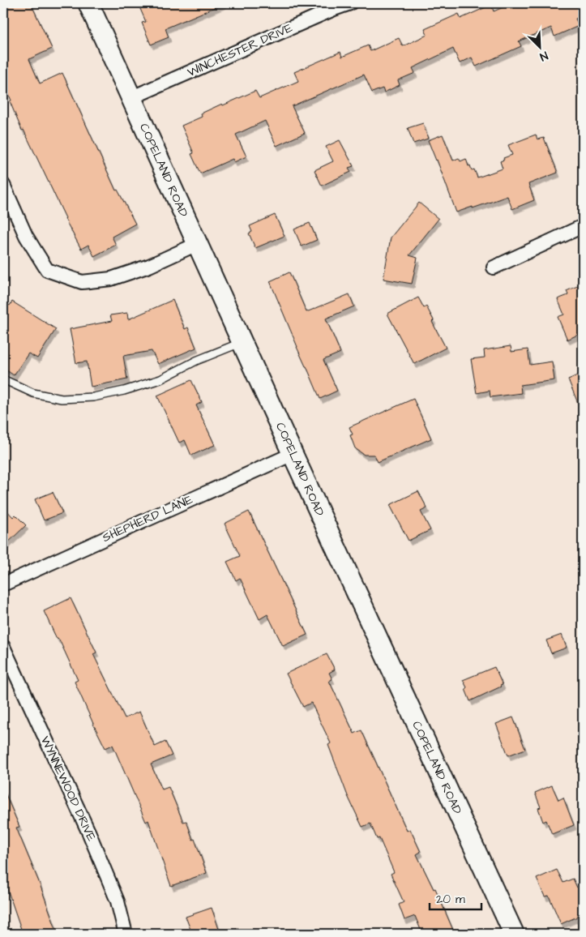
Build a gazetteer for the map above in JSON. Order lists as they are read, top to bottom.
{
  "streets": {
    "street": [
      "WINCHESTER DRIVE",
      "COPELAND ROAD",
      "SHEPHERD LANE",
      "WYNNEWOOD DRIVE"
    ]
  },
  "crossings": [
    ["WINCHESTER DRIVE", "COPELAND ROAD"],
    ["COPELAND ROAD", "SHEPHERD LANE"]
  ],
  "scale_bar": "20 m",
  "north": "bottom right"
}
